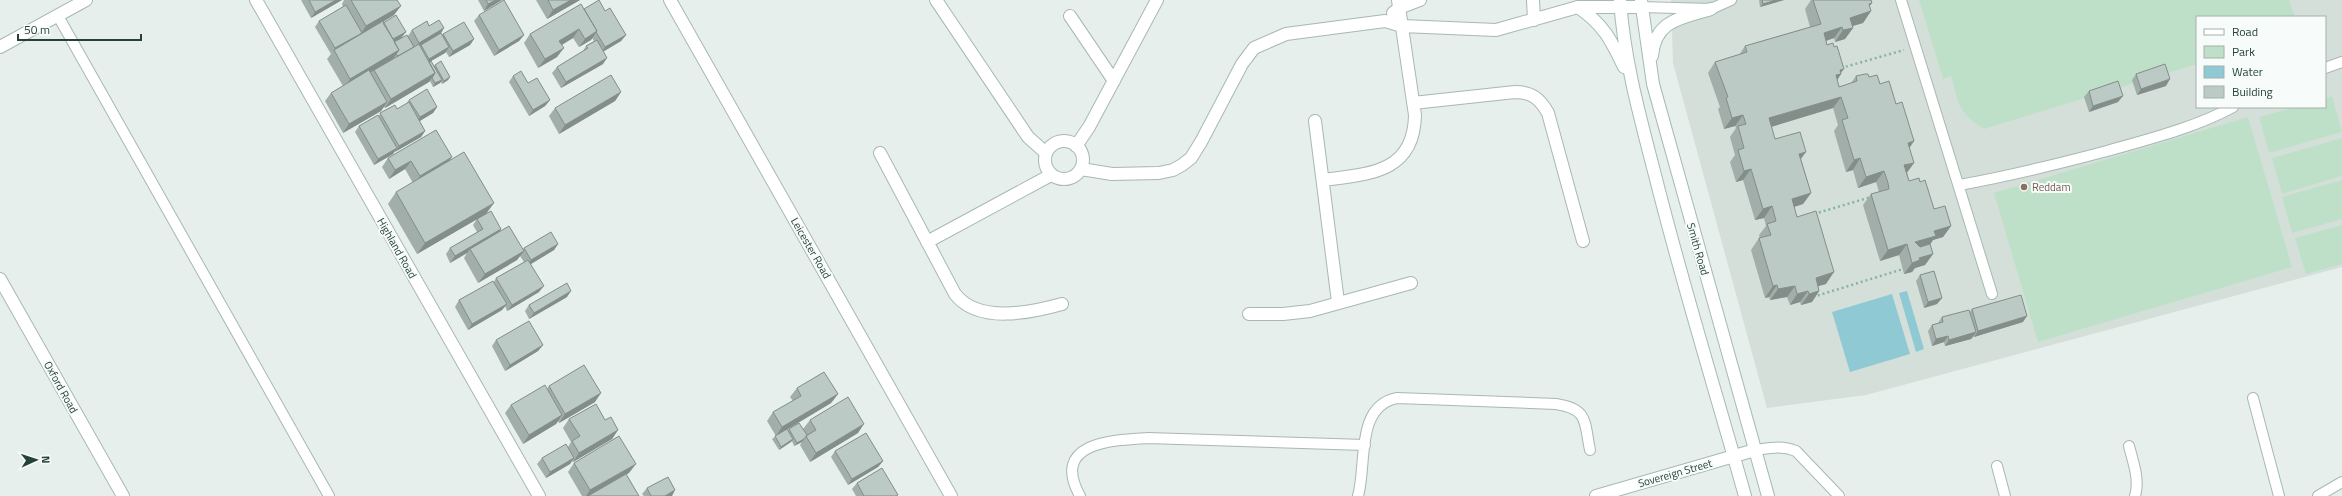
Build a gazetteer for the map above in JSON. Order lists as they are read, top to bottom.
{
  "streets": {
    "street": [
      "Highland Road",
      "Leicester Road",
      "Smith Road",
      "Oxford Road",
      "Sovereign Street"
    ]
  },
  "crossings": [
    ["Smith Road", "Sovereign Street"]
  ],
  "places": ["Reddam"],
  "legend": [
    "Road",
    "Park",
    "Water",
    "Building"
  ],
  "scale_bar": "50 m",
  "north": "right"
}
